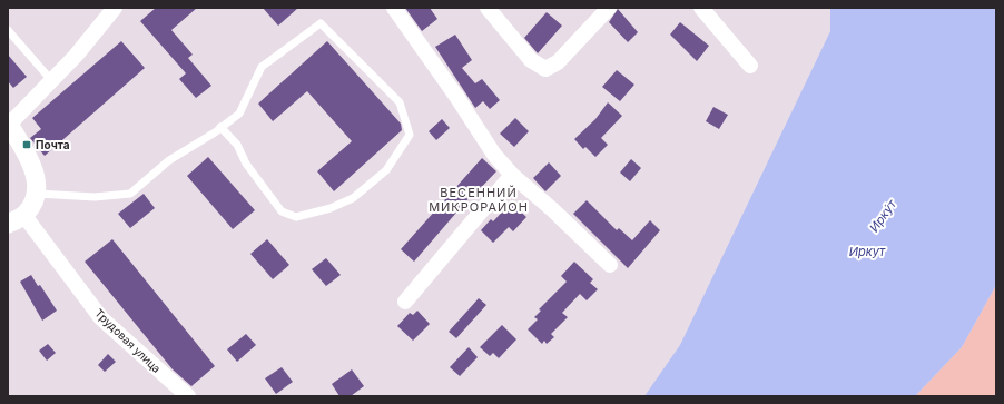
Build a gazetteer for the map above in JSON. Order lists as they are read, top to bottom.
{
  "streets": {
    "street": ["Трудовая улица"]
  },
  "districts": ["ВЕСЕННИЙ МИКРОРАЙОН"],
  "water": ["Ирку́т", "Иркут"],
  "places": {
    "transit": ["Почта"]
  }
}
